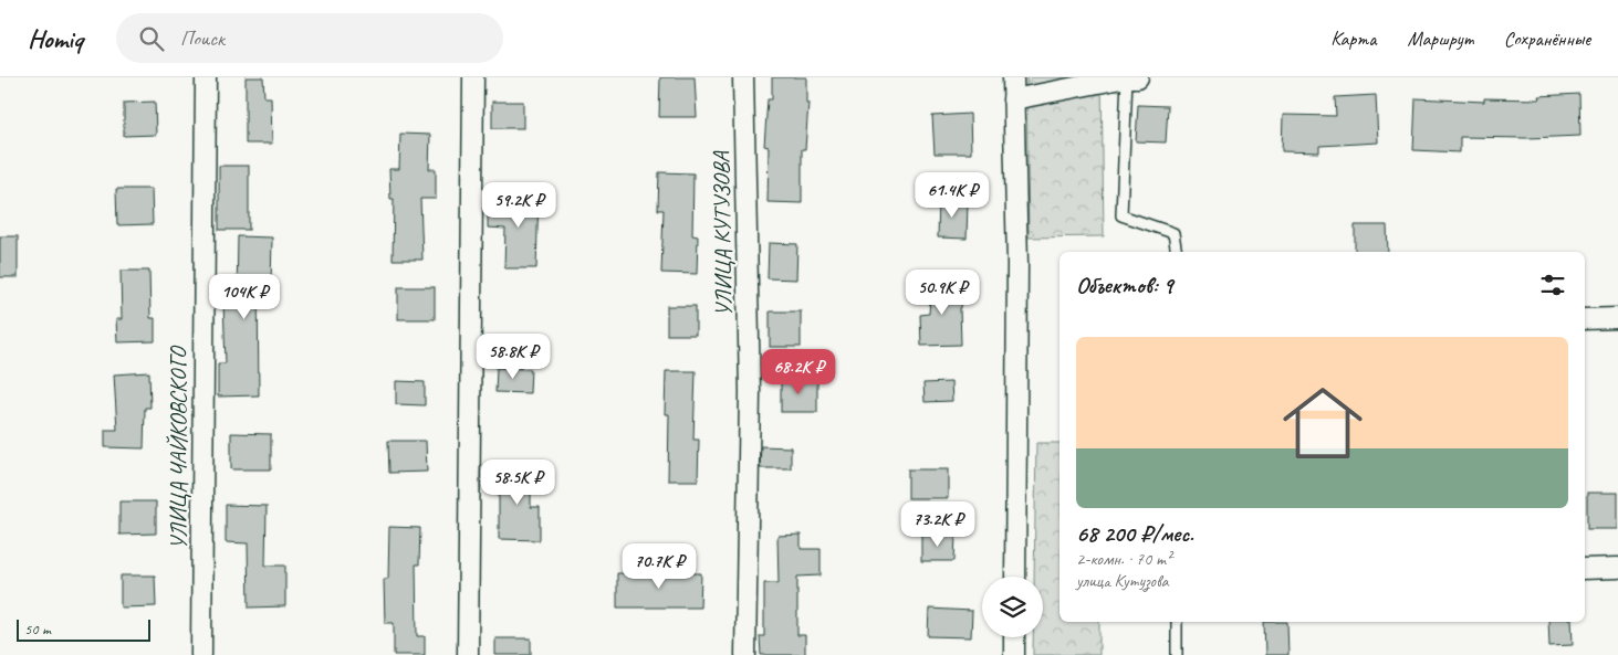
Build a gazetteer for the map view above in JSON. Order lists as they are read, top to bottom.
{
  "streets": {
    "street": ["УЛИЦА КУТУЗОВА", "УЛИЦА ЧАЙКОВСКОГО"]
  },
  "scale_bar": "50 m",
  "page": {
    "header": "Homiq",
    "search": "Поиск",
    "nav": ["Карта", "Маршрут", "Сохранённые"],
    "price": [
      "61.4K ₽",
      "59.2K ₽",
      "50.9K ₽",
      "104K ₽",
      "58.8K ₽",
      "68.2K ₽",
      "58.5K ₽",
      "73.2K ₽",
      "70.7K ₽"
    ],
    "heading": "Объектов: 9",
    "list": [
      {
        "name": "68 200 ₽/мес.",
        "note": "2-комн. · 70 m² · улица Кутузова"
      }
    ],
    "scale": "50 m"
  }
}
